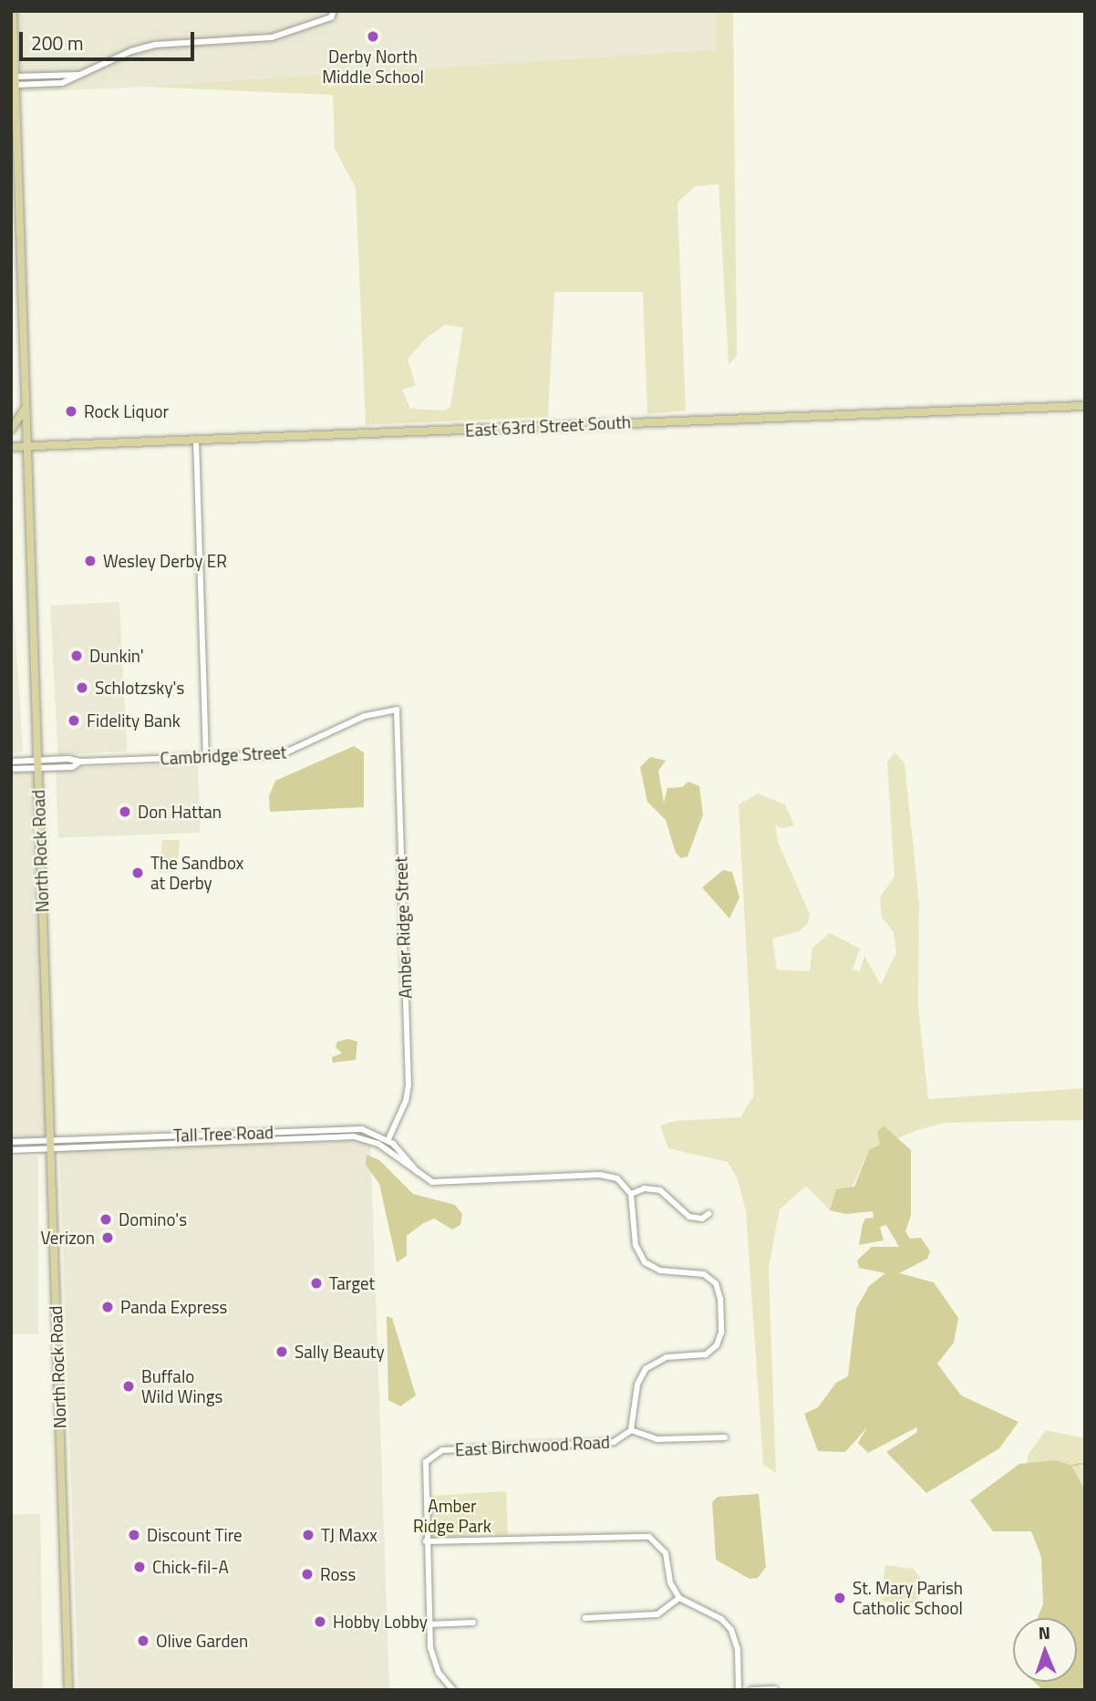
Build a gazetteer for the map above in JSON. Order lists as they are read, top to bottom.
{
  "streets": {
    "main road": ["East 63rd Street South", "North Rock Road"],
    "street": [
      "Cambridge Street",
      "Amber Ridge Street",
      "Tall Tree Road",
      "East Birchwood Road"
    ]
  },
  "crossings": [
    ["East 63rd Street South", "North Rock Road"],
    ["Cambridge Street", "North Rock Road"],
    ["Cambridge Street", "Amber Ridge Street"],
    ["North Rock Road", "Tall Tree Road"],
    ["Amber Ridge Street", "Tall Tree Road"]
  ],
  "parks": ["Amber Ridge Park"],
  "places": [
    "Derby North Middle School",
    "Rock Liquor",
    "Wesley Derby ER",
    "Dunkin'",
    "Schlotzsky's",
    "Fidelity Bank",
    "Don Hattan",
    "The Sandbox at Derby",
    "Domino's",
    "Verizon",
    "Target",
    "Panda Express",
    "Sally Beauty",
    "Buffalo Wild Wings",
    "Discount Tire",
    "TJ Maxx",
    "Chick-fil-A",
    "Ross",
    "St. Mary Parish Catholic School",
    "Hobby Lobby",
    "Olive Garden"
  ],
  "scale_bar": "200 m",
  "north": "top"
}
